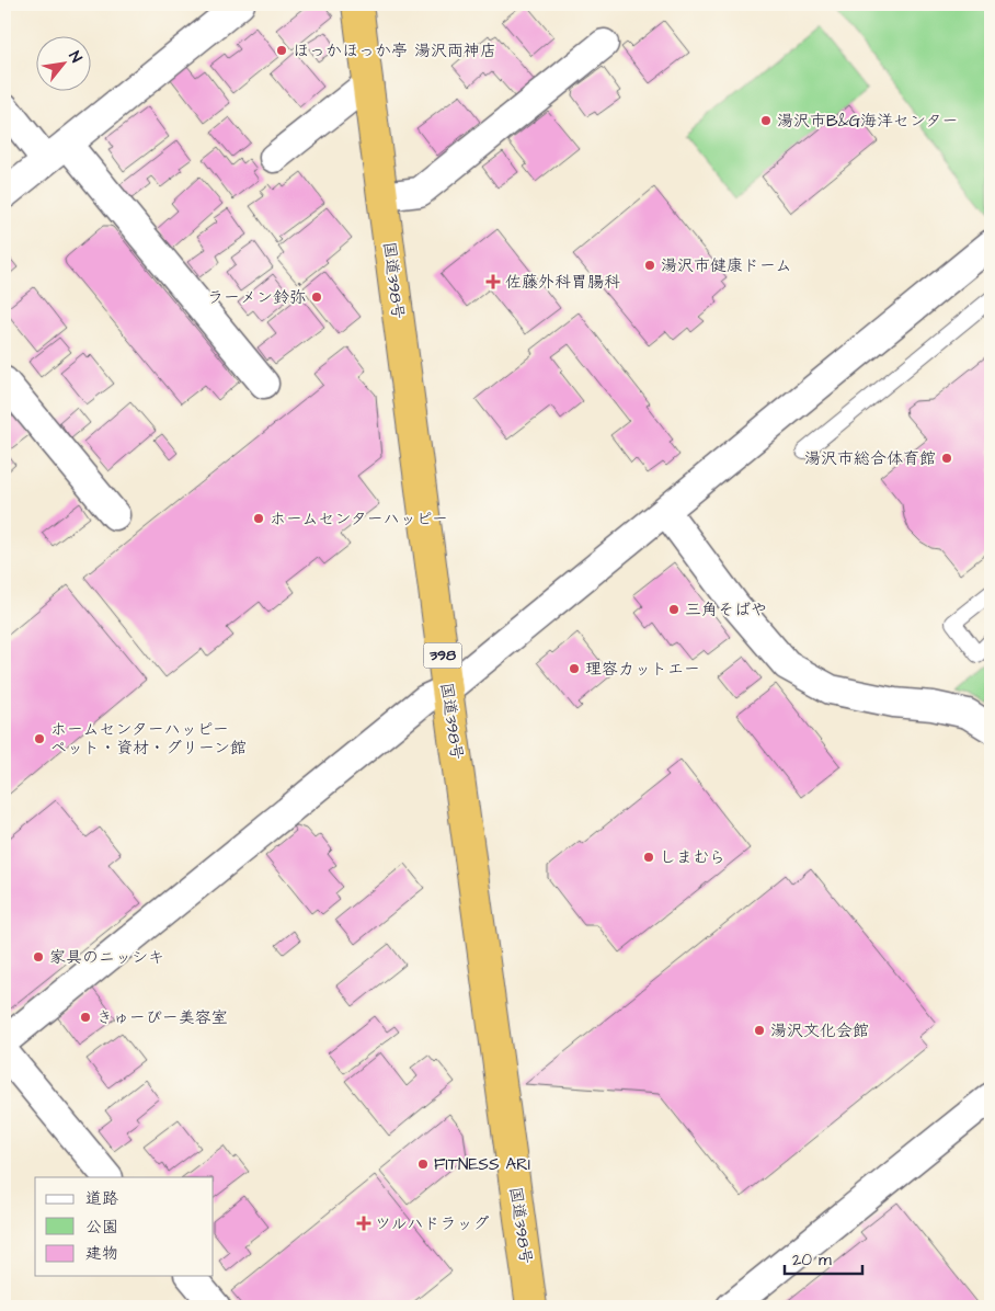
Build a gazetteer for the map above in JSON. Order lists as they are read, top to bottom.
{
  "streets": {
    "highway": ["国道398号", "398"]
  },
  "places": {
    "other": [
      "ほっかほっか亭 湯沢両神店",
      "湯沢市B&G海洋センター",
      "湯沢市健康ドーム",
      "ラーメン鈴弥",
      "湯沢市総合体育館",
      "ホームセンターハッピー",
      "三角そばや",
      "理容カットエー",
      "ホームセンターハッピー ペット・資材・グリーン館",
      "しまむら",
      "家具のニッシキ",
      "きゅーぴー美容室",
      "湯沢文化会館",
      "FITNESS ARI"
    ],
    "health": ["佐藤外科胃腸科", "ツルハドラッグ"]
  },
  "legend": ["道路", "公園", "建物"],
  "scale_bar": "20 m",
  "north": "top right"
}
